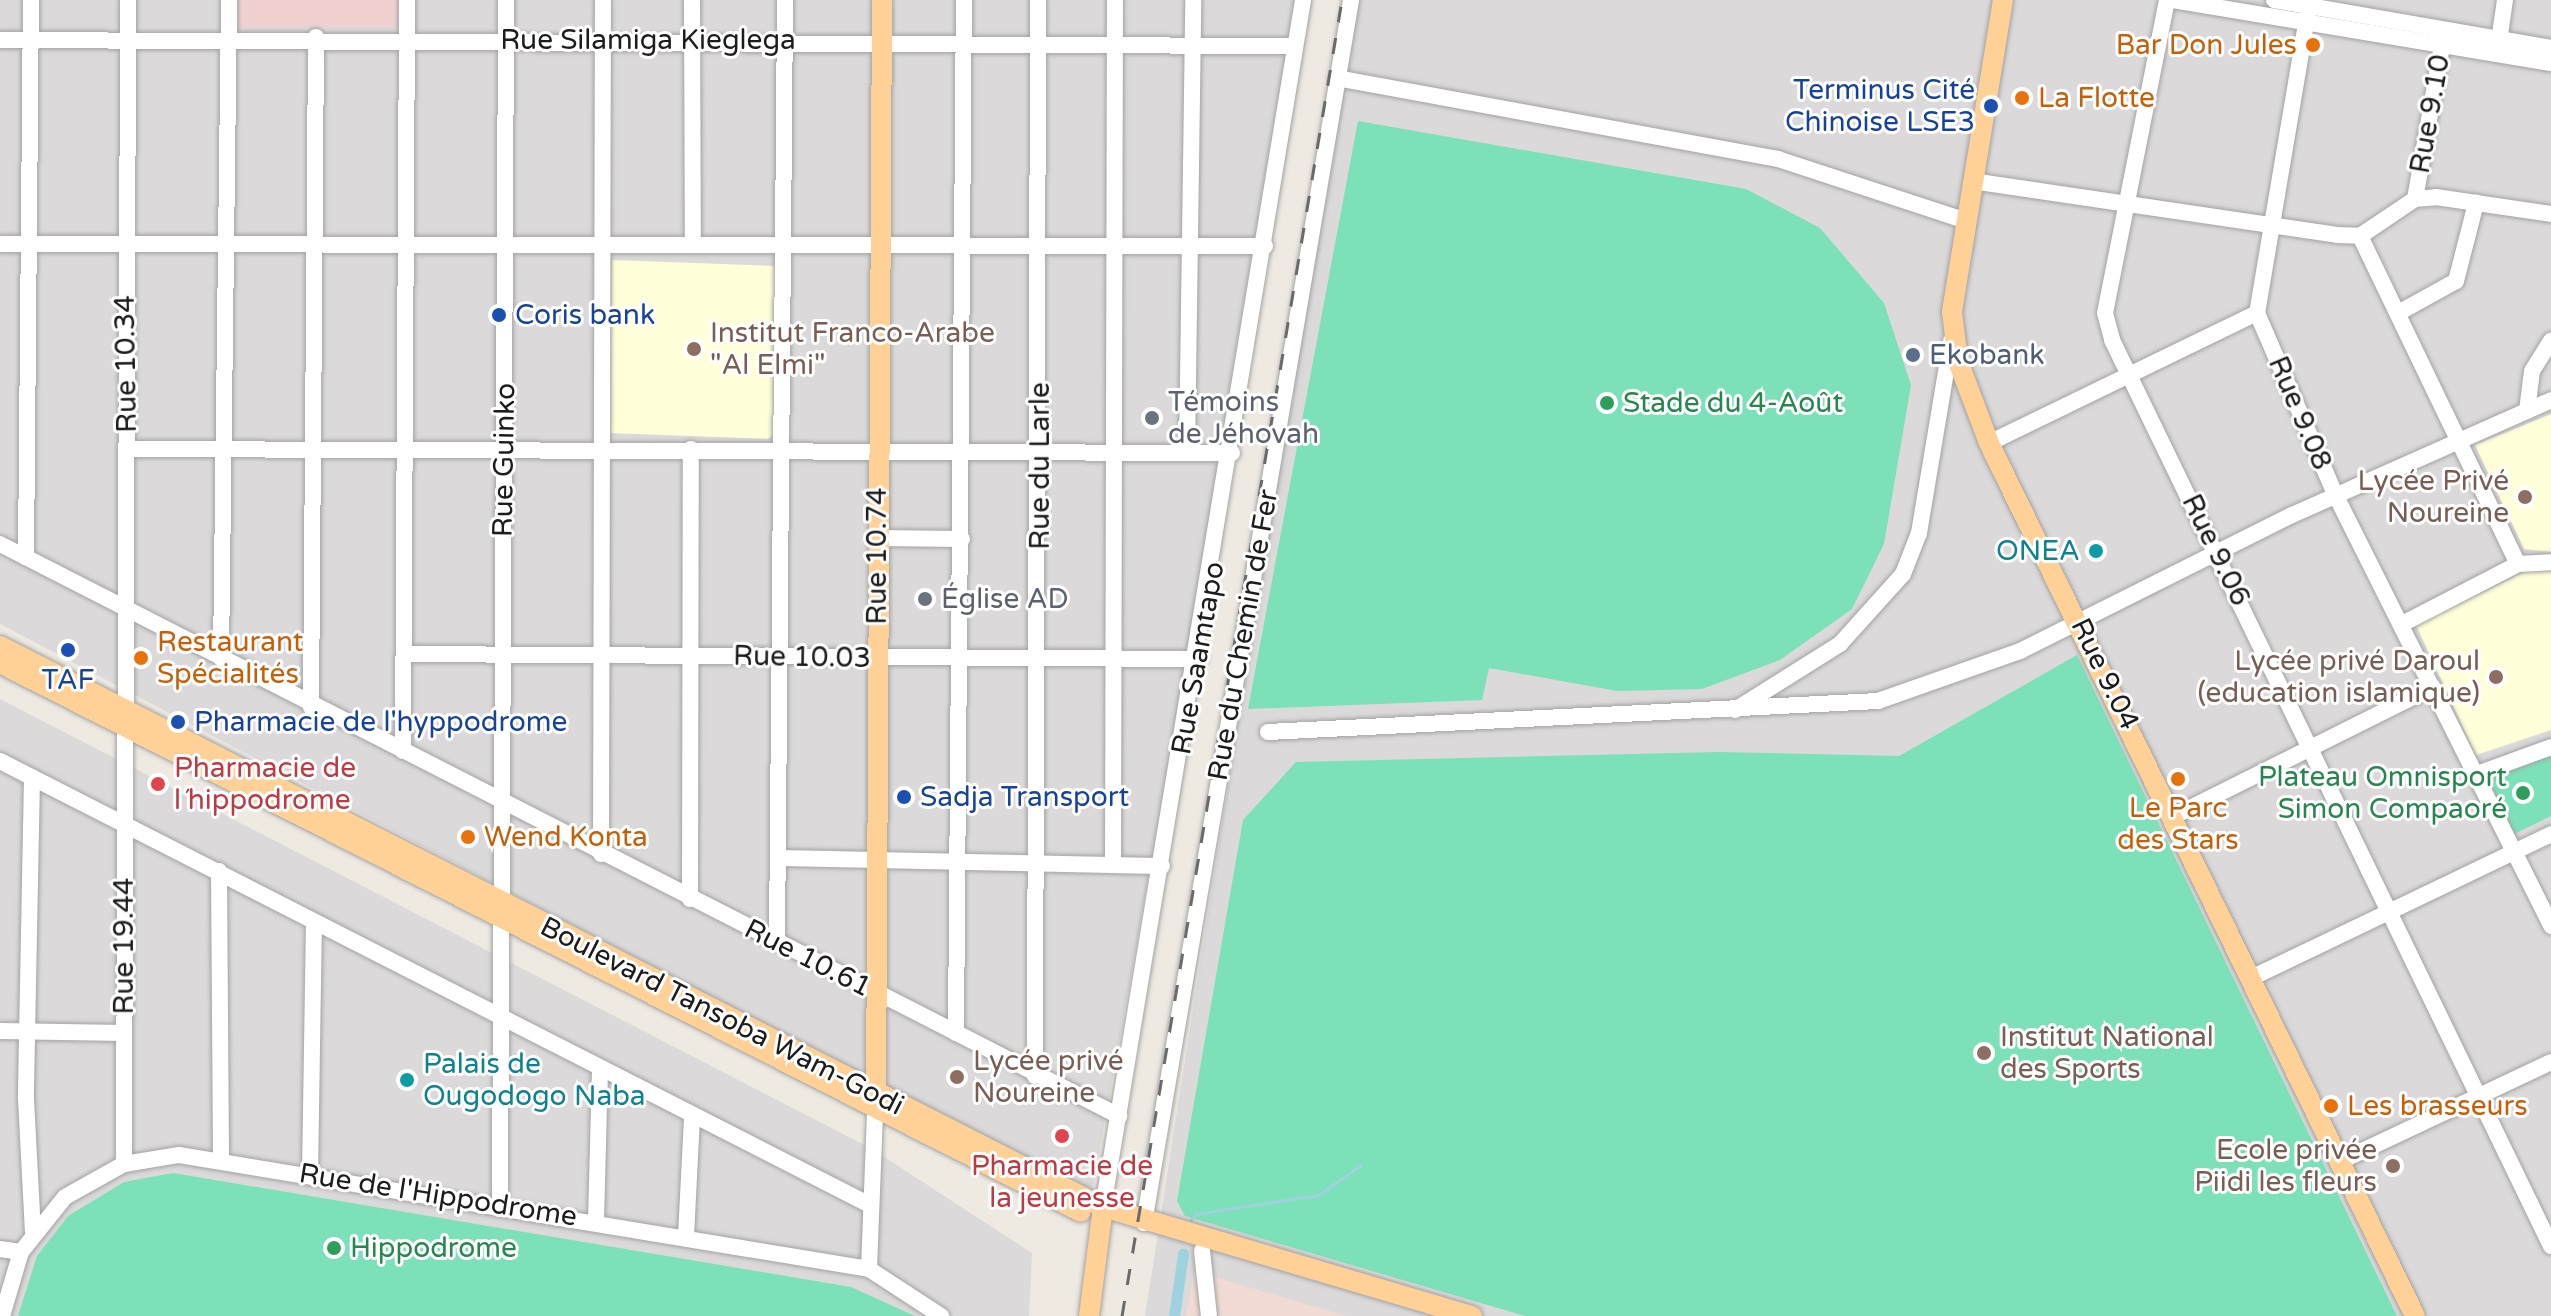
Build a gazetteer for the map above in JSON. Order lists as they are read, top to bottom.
{
  "streets": {
    "main road": [
      "Rue 10.74",
      "Rue Saamtapo",
      "Rue 9.04",
      "Boulevard Tansoba Wam-Godi"
    ],
    "street": [
      "Rue Silamiga Kieglega",
      "Rue 9.10",
      "Rue 10.34",
      "Rue 9.08",
      "Rue Guinko",
      "Rue du Larle",
      "Rue 9.06",
      "Rue du Chemin de Fer",
      "Rue 10.03",
      "Rue 19.44",
      "Rue 10.61",
      "Rue de l'Hippodrome"
    ]
  },
  "crossings": [
    ["Rue Silamiga Kieglega", "Rue 10.34"],
    ["Rue Silamiga Kieglega", "Rue Guinko"],
    ["Rue Silamiga Kieglega", "Rue du Larle"],
    ["Rue Silamiga Kieglega", "Rue 10.74"],
    ["Rue Silamiga Kieglega", "Rue Saamtapo"],
    ["Rue 10.34", "Rue 19.44"],
    ["Rue 10.34", "Rue 10.61"],
    ["Rue 10.34", "Boulevard Tansoba Wam-Godi"],
    ["Rue Guinko", "Rue 10.03"],
    ["Rue Guinko", "Rue 10.61"],
    ["Rue Guinko", "Boulevard Tansoba Wam-Godi"],
    ["Rue Guinko", "Rue de l'Hippodrome"],
    ["Rue du Larle", "Rue 10.03"],
    ["Rue du Larle", "Rue 10.61"],
    ["Rue 10.74", "Rue 10.03"],
    ["Rue 10.74", "Rue 10.61"],
    ["Rue 10.74", "Boulevard Tansoba Wam-Godi"],
    ["Rue du Chemin de Fer", "Boulevard Tansoba Wam-Godi"],
    ["Rue 10.03", "Rue Saamtapo"],
    ["Rue Saamtapo", "Rue 10.61"],
    ["Rue Saamtapo", "Boulevard Tansoba Wam-Godi"],
    ["Rue 19.44", "Boulevard Tansoba Wam-Godi"],
    ["Rue 19.44", "Rue de l'Hippodrome"]
  ],
  "places": [
    "Bar Don Jules",
    "La Flotte",
    "Terminus Cité Chinoise LSE3",
    "Coris bank",
    "Institut Franco-Arabe \"Al Elmi\"",
    "Ekobank",
    "Stade du 4-Août",
    "Témoins de Jéhovah",
    "Lycée Privé Noureine",
    "ONEA",
    "Église AD",
    "TAF",
    "Restaurant Spécialités",
    "Lycée privé Daroul (education islamique)",
    "Pharmacie de l'hyppodrome",
    "Le Parc des Stars",
    "Pharmacie de l´hippodrome",
    "Plateau Omnisport Simon Compaoré",
    "Sadja Transport",
    "Wend Konta",
    "Institut National des Sports",
    "Lycée privé Noureine",
    "Palais de Ougodogo Naba",
    "Les brasseurs",
    "Pharmacie de la jeunesse",
    "Ecole privée Piidi les fleurs",
    "Hippodrome"
  ]
}
